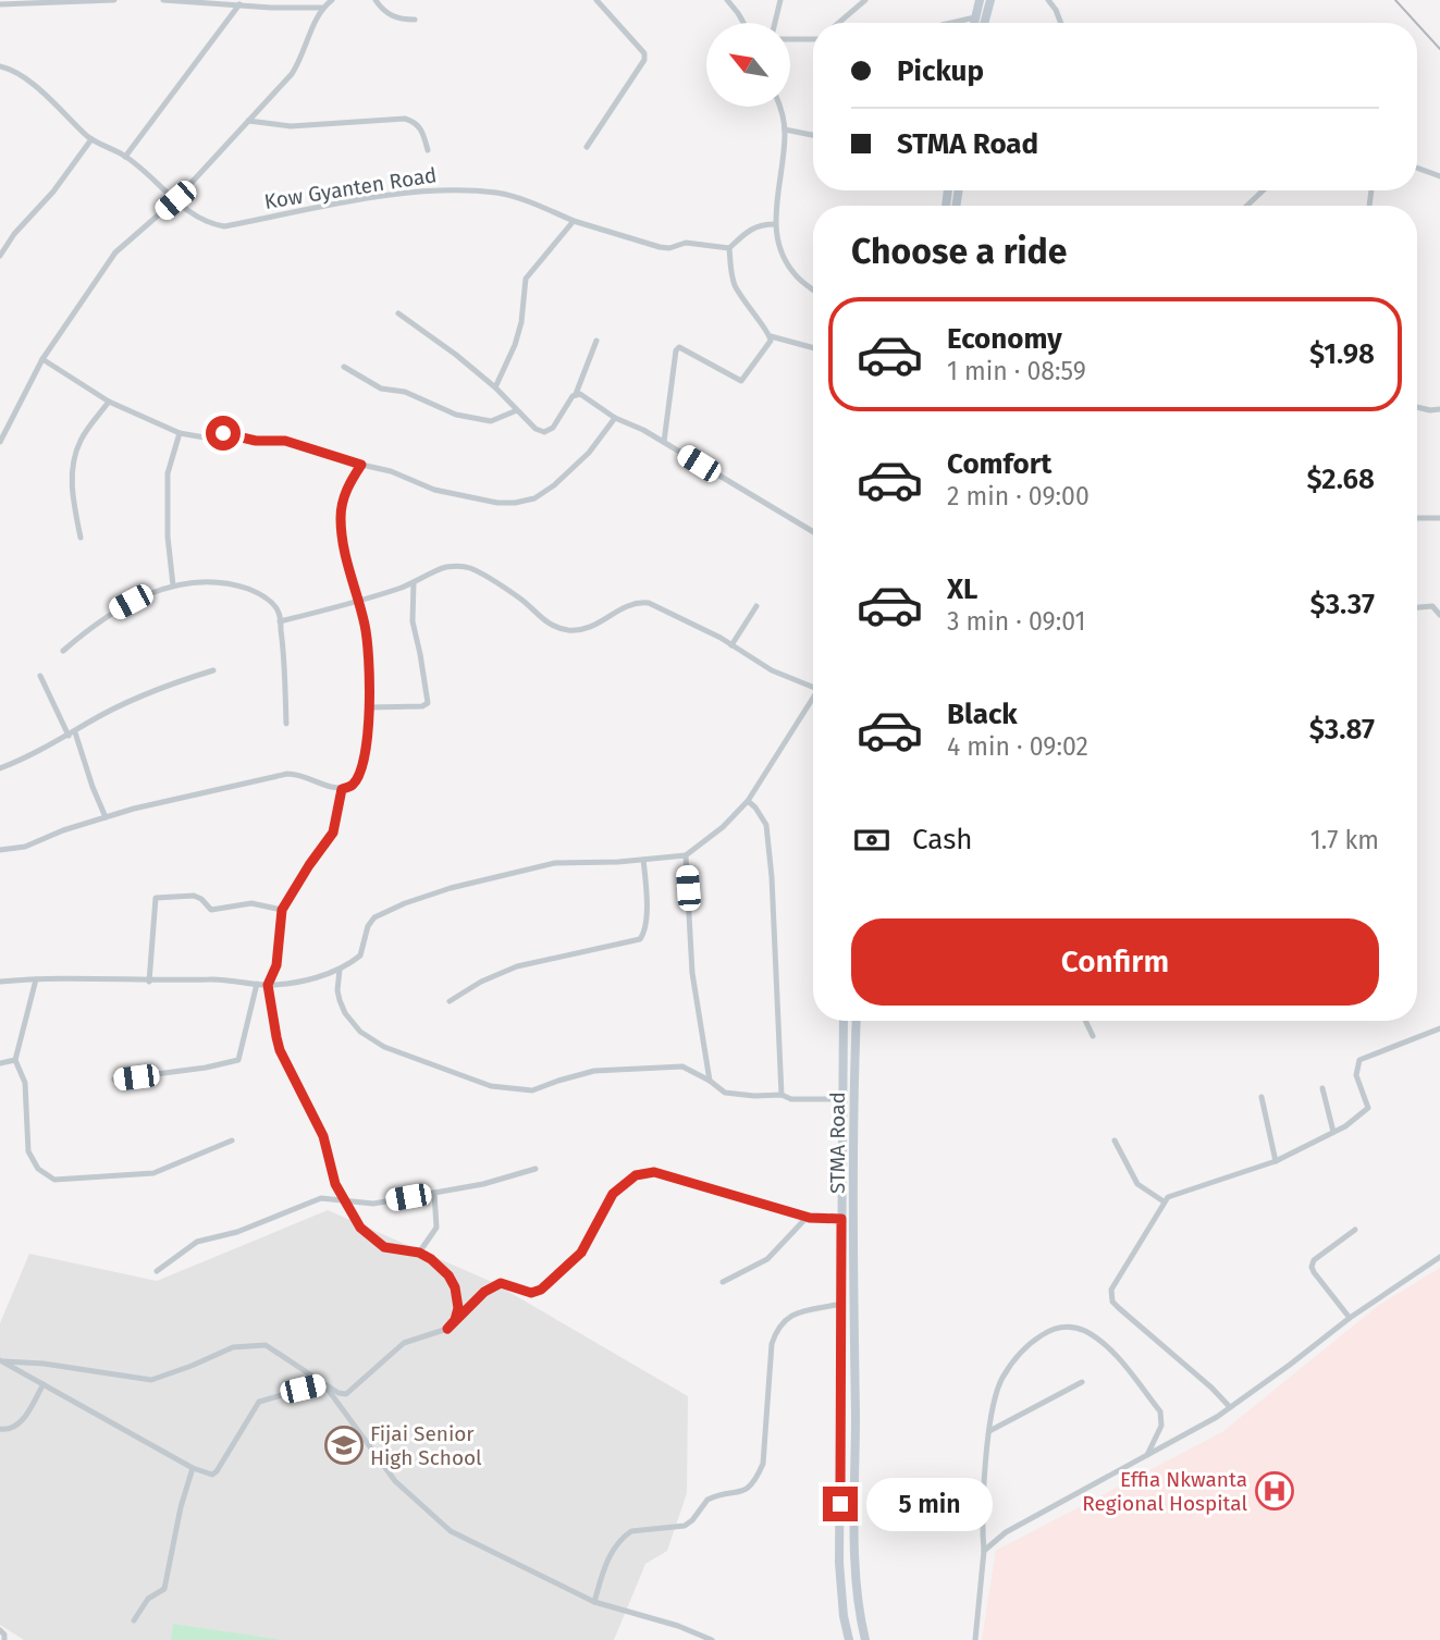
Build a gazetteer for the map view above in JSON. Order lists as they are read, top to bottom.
{
  "streets": {
    "main road": ["STMA Road"],
    "street": ["Kow Gyanten Road"]
  },
  "places": {
    "school or university": ["Fijai Senior High School"],
    "hospital": ["Effia Nkwanta Regional Hospital"]
  },
  "north": "top left",
  "page": {
    "banner": ["Pickup", "STMA Road"],
    "heading": "Choose a ride",
    "list": [
      {
        "name": "Economy",
        "note": "1 min · 08:59",
        "value": "$1.98"
      },
      {
        "name": "Comfort",
        "note": "2 min · 09:00",
        "value": "$2.68"
      },
      {
        "name": "XL",
        "note": "3 min · 09:01",
        "value": "$3.37"
      },
      {
        "name": "Black",
        "note": "4 min · 09:02",
        "value": "$3.87"
      }
    ],
    "pay": ["Cash", "1.7 km"],
    "buttons": "Confirm",
    "bubble": "5 min"
  }
}
